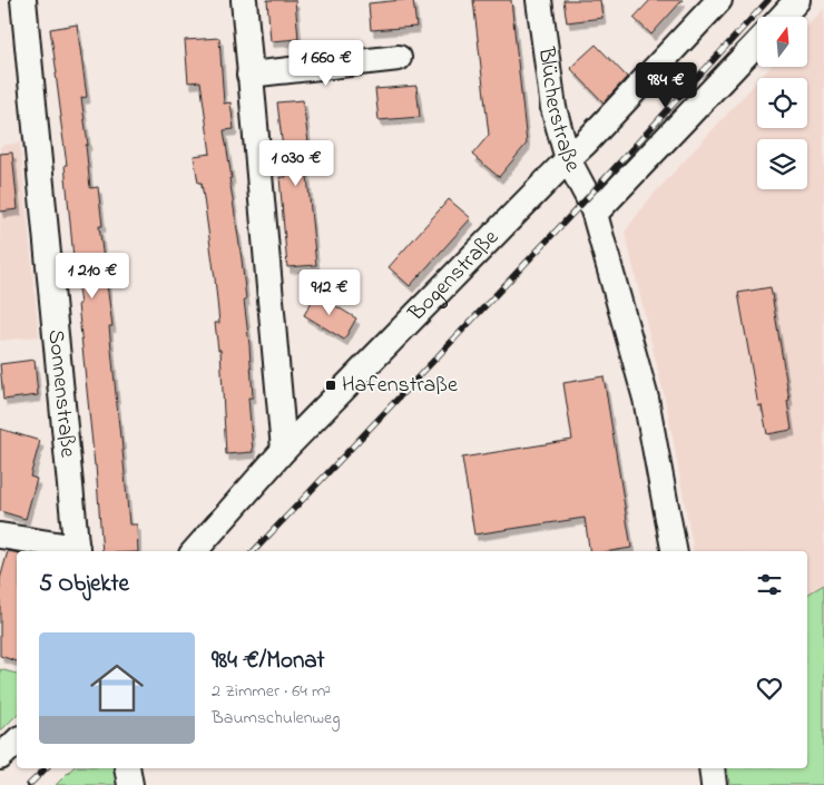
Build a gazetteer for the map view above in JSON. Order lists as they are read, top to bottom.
{
  "streets": {
    "street": ["Blücherstraße", "Bogenstraße", "Sonnenstraße"]
  },
  "crossings": [
    ["Blücherstraße", "Bogenstraße"]
  ],
  "places": {
    "transit": ["Hafenstraße"]
  },
  "north": "top",
  "page": {
    "price": [
      "1 660 €",
      "984 €",
      "1 030 €",
      "1 210 €",
      "912 €"
    ],
    "heading": "5 Objekte",
    "list": [
      {
        "name": "984 €/Monat",
        "note": "2 Zimmer · 64 m² · Baumschulenweg"
      }
    ]
  }
}
